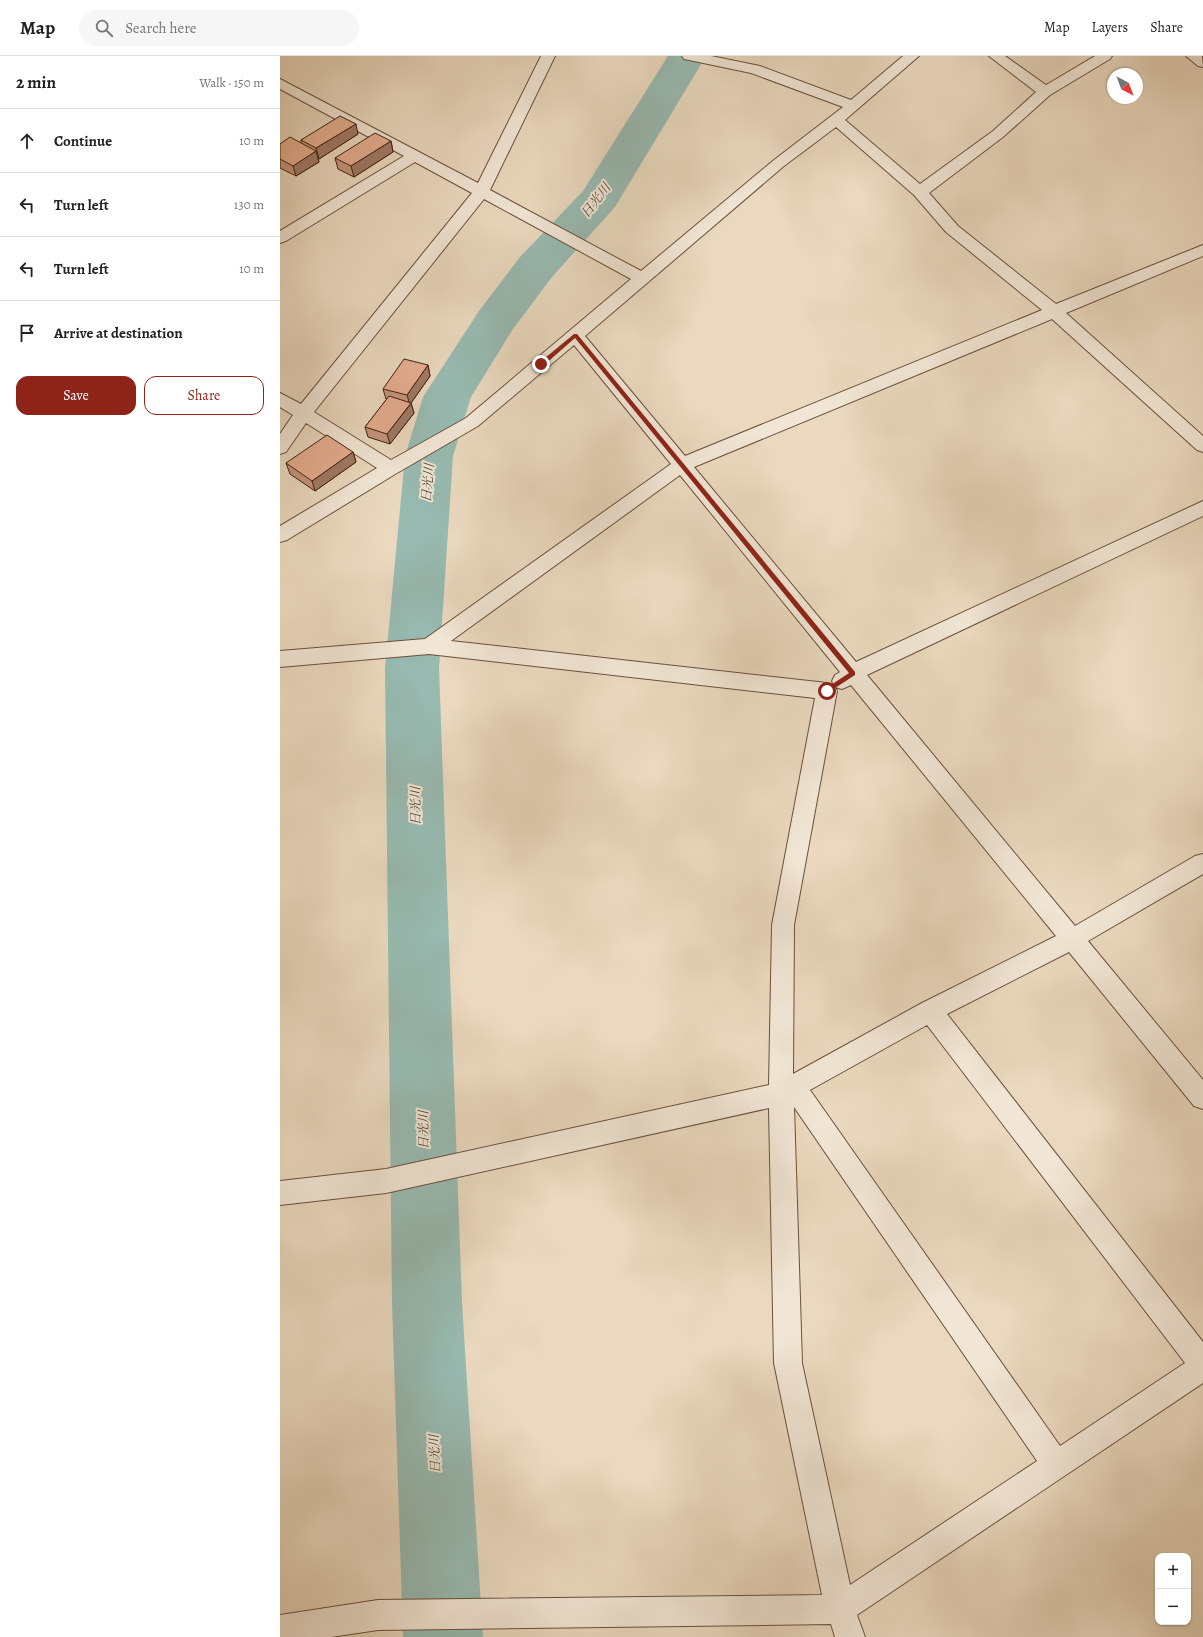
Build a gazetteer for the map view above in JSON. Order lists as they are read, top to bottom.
{
  "water": ["日光川"],
  "north": "bottom right",
  "page": {
    "header": "Map",
    "search": "Search here",
    "nav": ["Map", "Layers", "Share"],
    "heading": ["2 min", "Walk · 150 m"],
    "list": [
      ["Continue", "10 m"],
      ["Turn left", "130 m"],
      ["Turn left", "10 m"],
      "Arrive at destination"
    ],
    "buttons": ["Save", "Share"],
    "map_buttons": ["+", "−"]
  }
}
